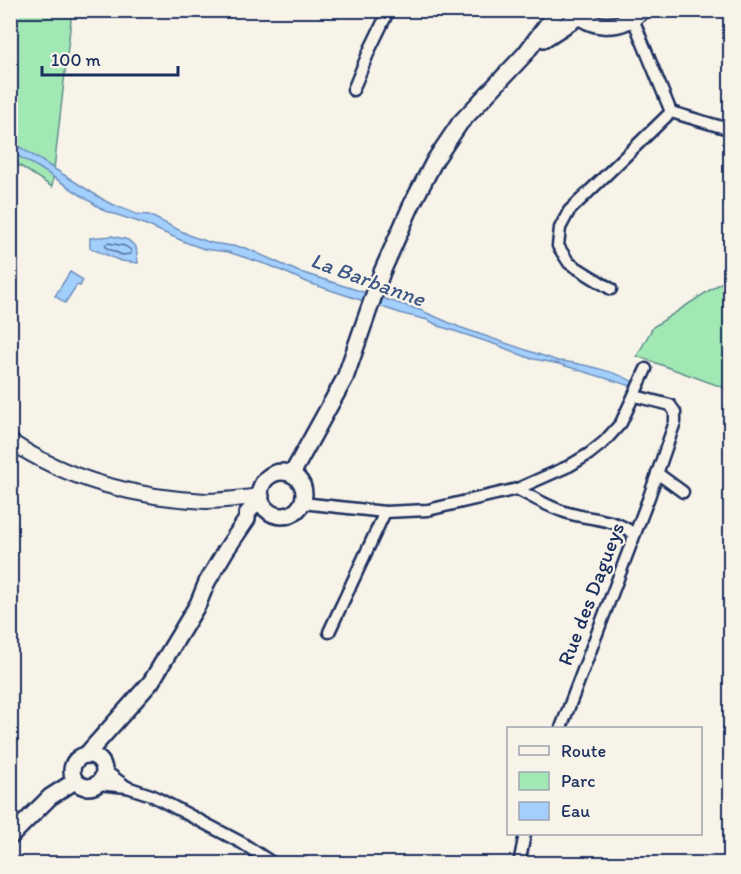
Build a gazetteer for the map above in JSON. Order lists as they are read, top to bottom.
{
  "streets": {
    "street": ["Rue des Dagueys"]
  },
  "water": ["La Barbanne"],
  "legend": ["Route", "Parc", "Eau"],
  "scale_bar": "100 m"
}
